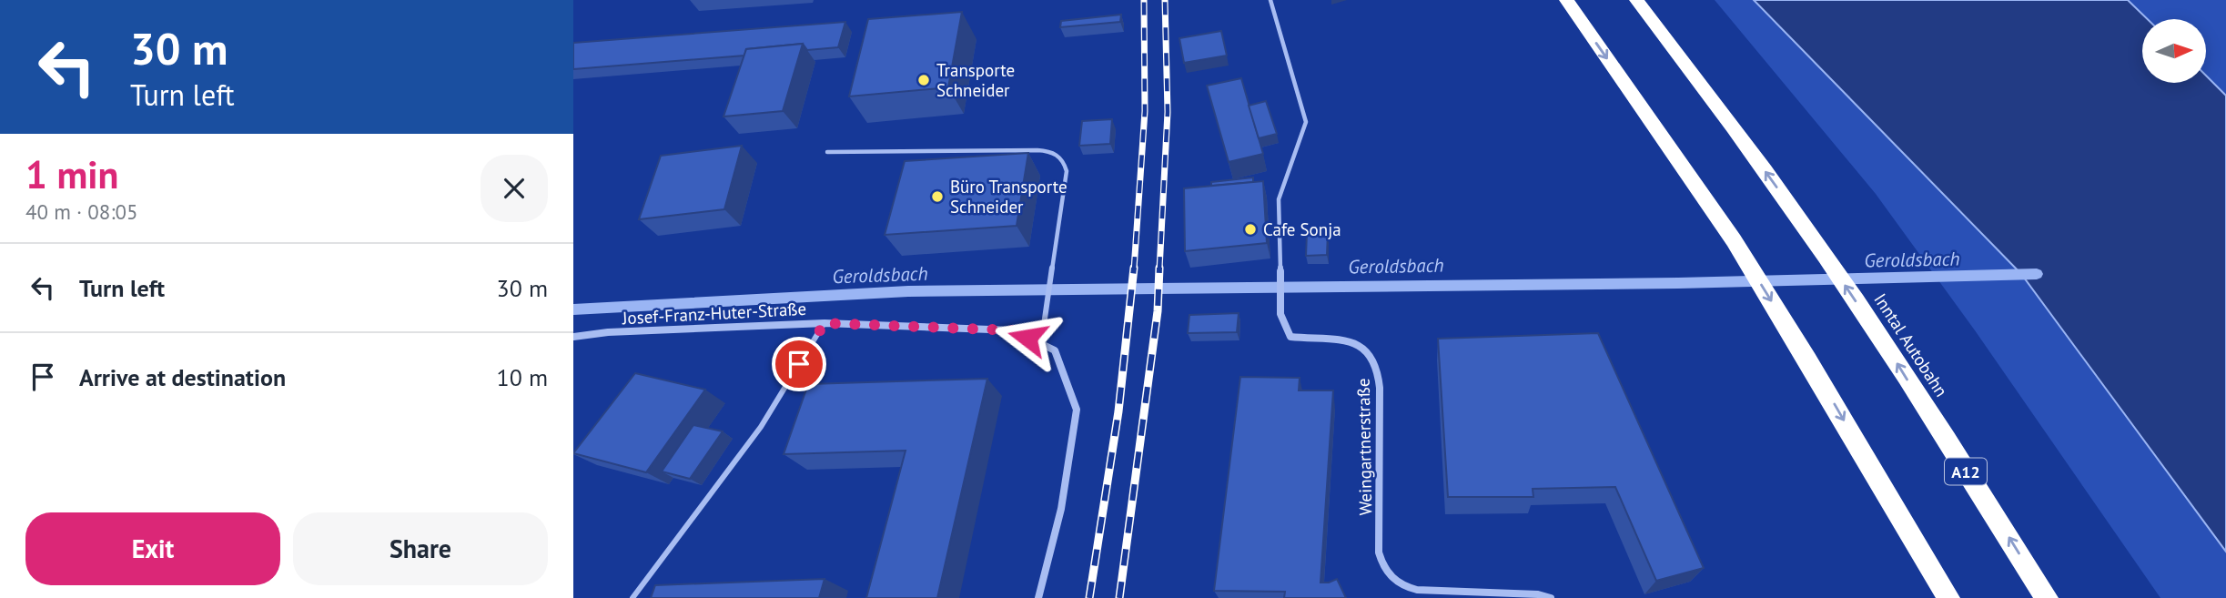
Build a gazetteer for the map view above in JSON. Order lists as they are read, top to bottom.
{
  "streets": {
    "highway": ["Inntal Autobahn", "A12"],
    "street": ["Josef-Franz-Huter-Straße", "Weingartnerstraße"]
  },
  "water": ["Geroldsbach"],
  "places": ["Transporte Schneider", "Büro Transporte Schneider", "Cafe Sonja"],
  "north": "right",
  "page": {
    "turn": ["30 m", "Turn left"],
    "heading": ["1 min", "40 m · 08:05"],
    "list": [
      {
        "name": "Turn left",
        "value": "30 m"
      },
      {
        "name": "Arrive at destination",
        "value": "10 m"
      }
    ],
    "buttons": ["Exit", "Share"]
  }
}
